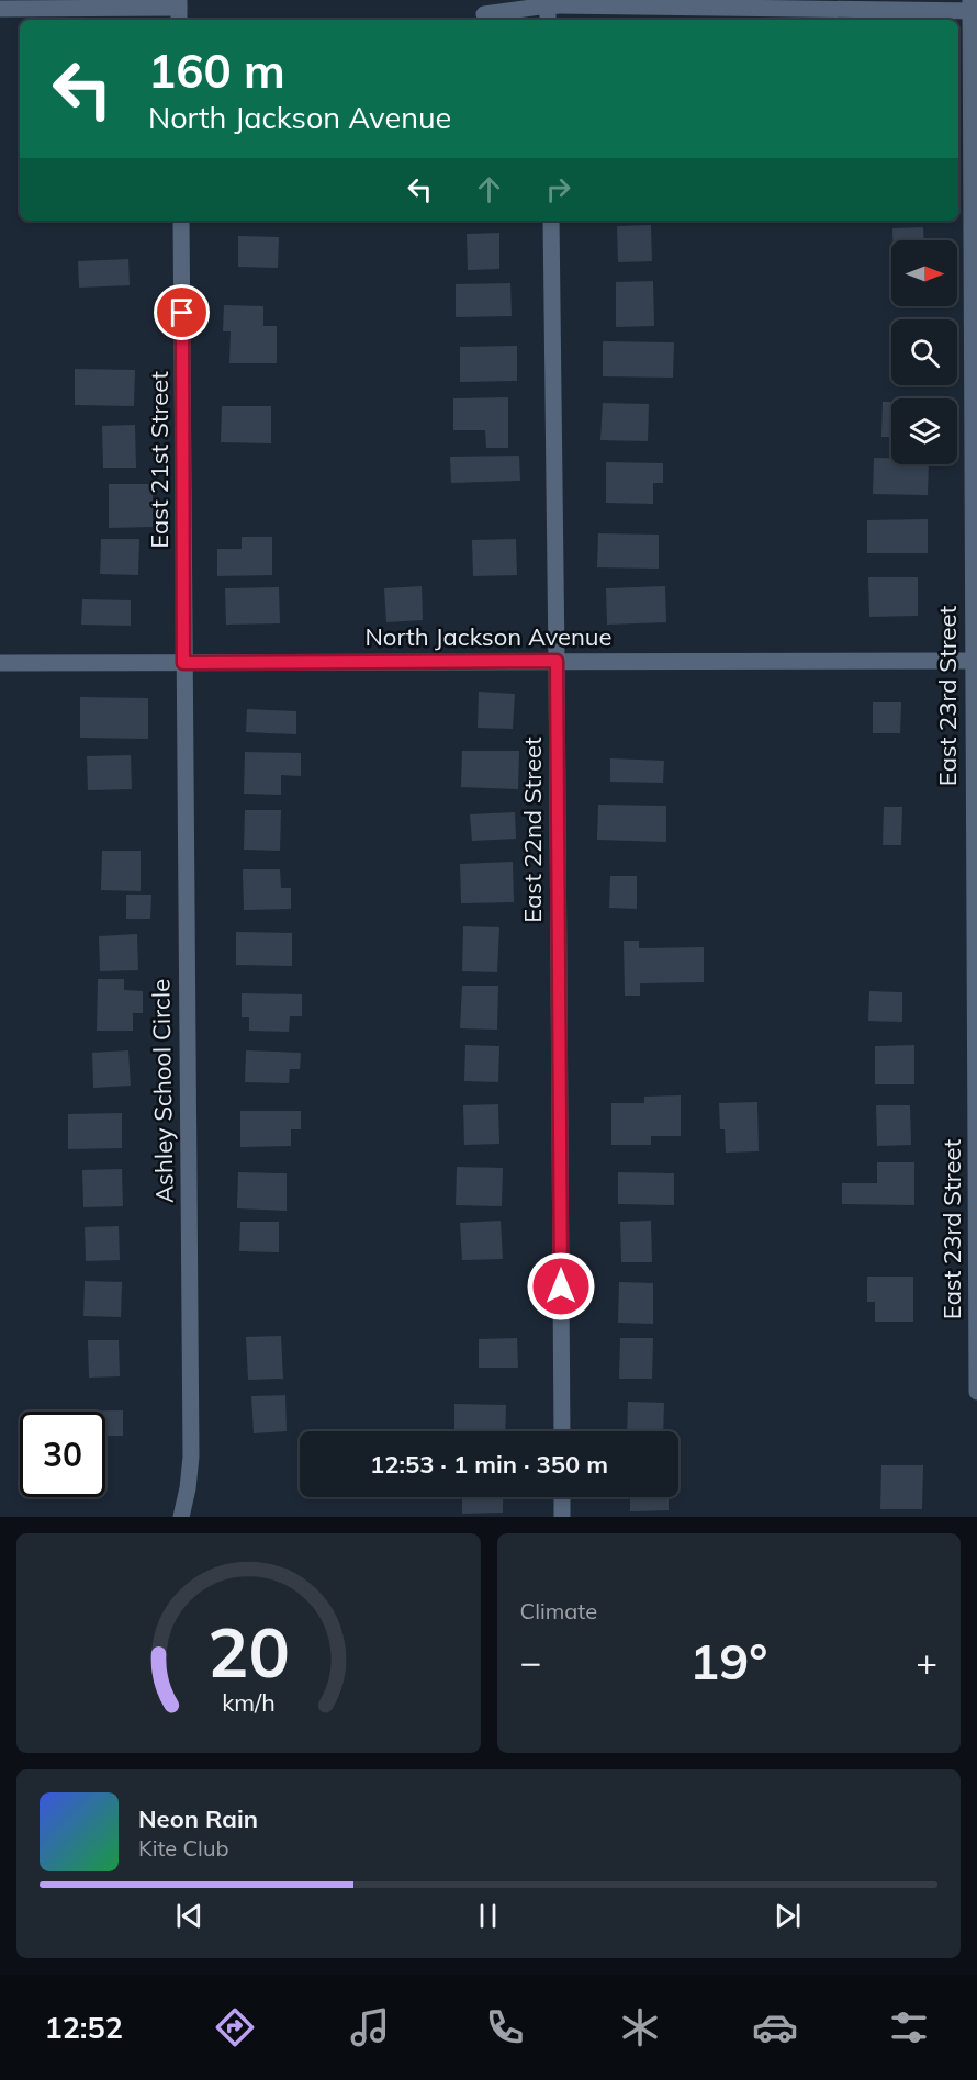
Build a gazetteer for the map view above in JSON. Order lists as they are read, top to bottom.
{
  "streets": {
    "street": [
      "East 21st Street",
      "North Jackson Avenue",
      "East 23rd Street",
      "East 22nd Street",
      "Ashley School Circle"
    ]
  },
  "crossings": [
    ["East 21st Street", "North Jackson Avenue"],
    ["East 21st Street", "Ashley School Circle"],
    ["North Jackson Avenue", "East 23rd Street"],
    ["North Jackson Avenue", "East 22nd Street"],
    ["North Jackson Avenue", "Ashley School Circle"]
  ],
  "north": "right",
  "page": {
    "turn": ["160 m", "North Jackson Avenue"],
    "limit": "30",
    "trip": "12:53 · 1 min · 350 m",
    "tile": "Climate",
    "heat": ["−", "19°", "+"],
    "song": ["Neon Rain", "Kite Club"],
    "tabs": "12:52",
    "gauge": ["20", "km/h"]
  }
}
